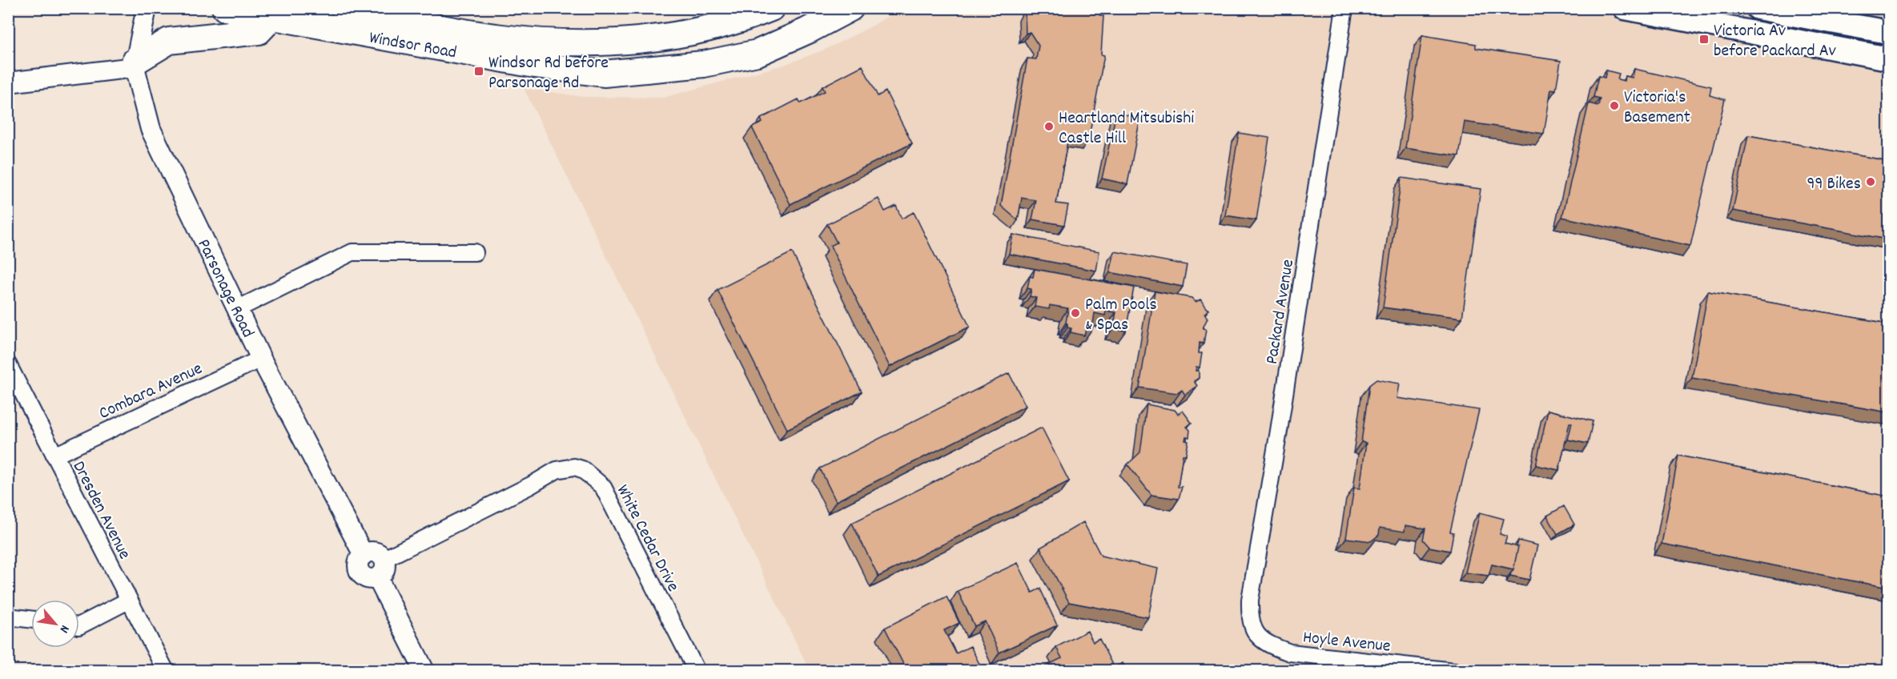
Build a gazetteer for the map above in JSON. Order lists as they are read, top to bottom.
{
  "streets": {
    "main road": ["Windsor Road"],
    "street": [
      "Parsonage Road",
      "Packard Avenue",
      "Combara Avenue",
      "Dresden Avenue",
      "White Cedar Drive",
      "Hoyle Avenue"
    ]
  },
  "crossings": [
    ["Parsonage Road", "Combara Avenue"],
    ["Parsonage Road", "White Cedar Drive"],
    ["Packard Avenue", "Hoyle Avenue"],
    ["Combara Avenue", "Dresden Avenue"]
  ],
  "places": {
    "transit": ["Victoria Av before Packard Av", "Windsor Rd before Parsonage Rd"],
    "other": [
      "Victoria's Basement",
      "Heartland Mitsubishi Castle Hill",
      "99 Bikes",
      "Palm Pools & Spas"
    ]
  },
  "north": "bottom right"
}
